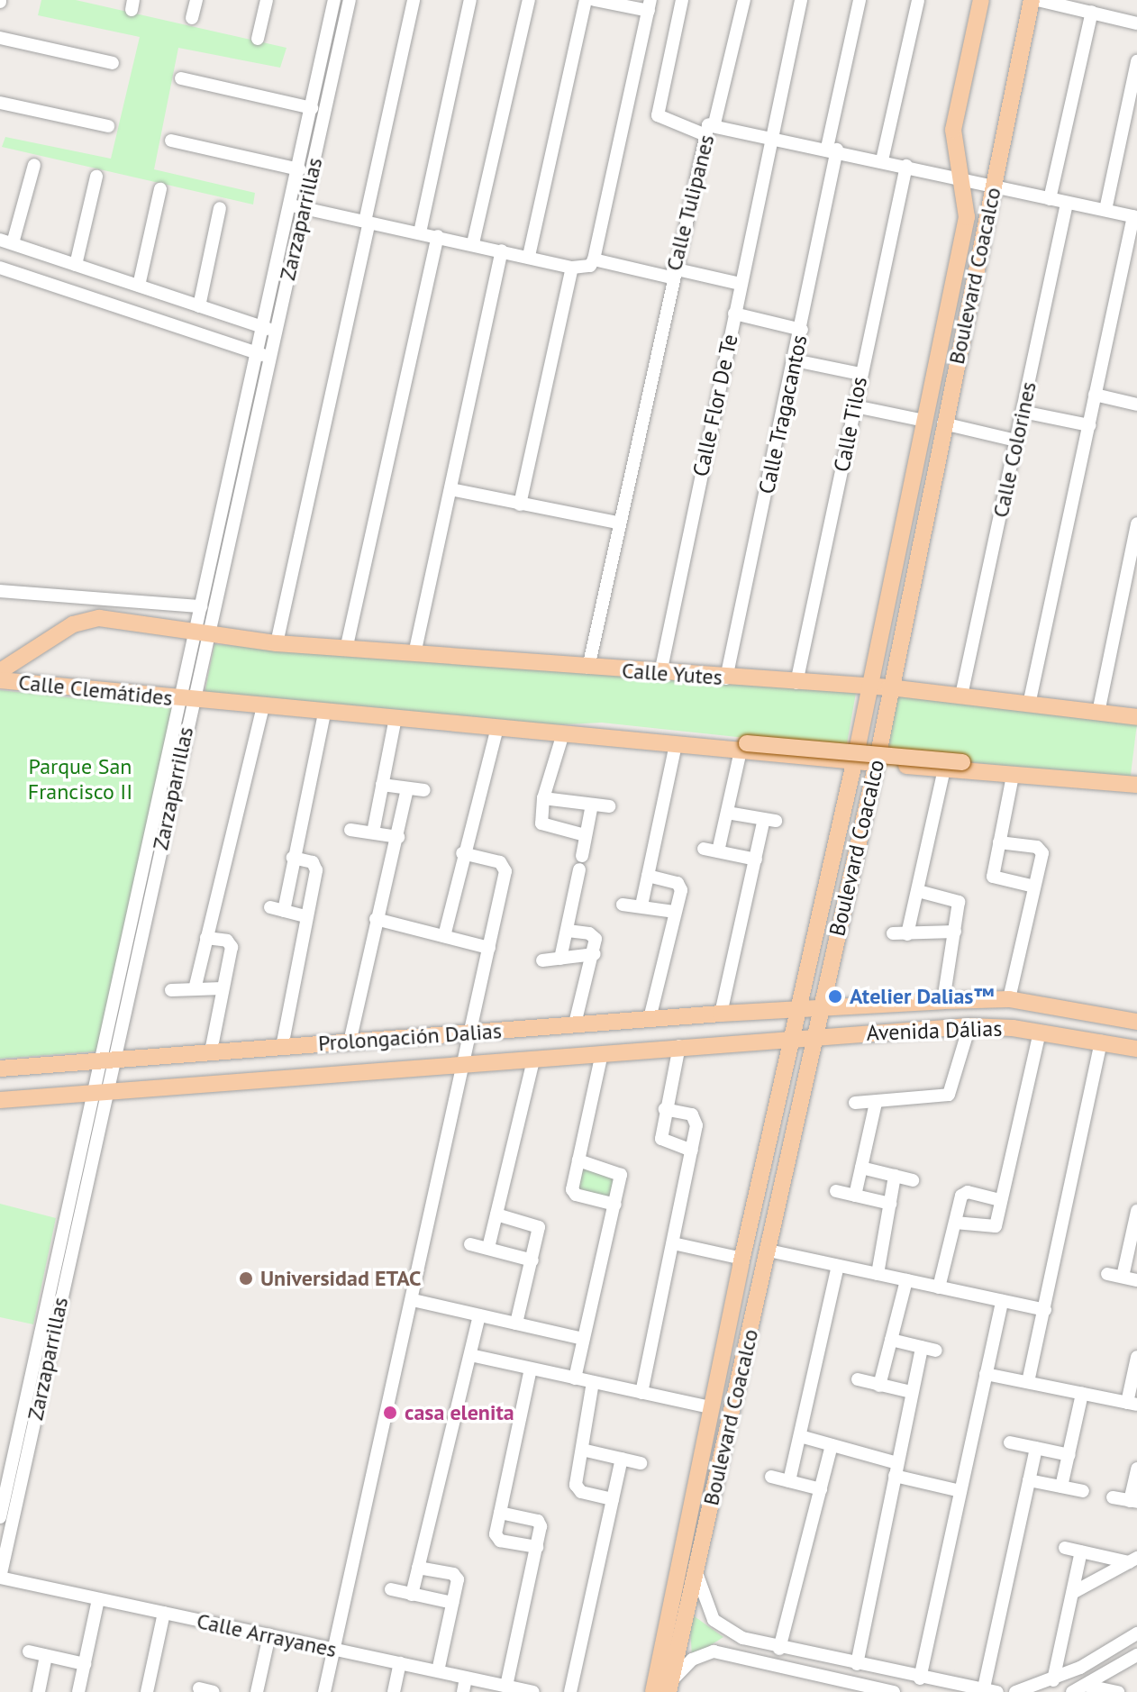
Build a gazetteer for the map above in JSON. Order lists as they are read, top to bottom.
{
  "streets": {
    "main road": [
      "Boulevard Coacalco",
      "Calle Yutes",
      "Calle Clemátides",
      "Avenida Dálias",
      "Prolongación Dalias"
    ],
    "street": [
      "Calle Tulipanes",
      "Zarzaparrillas",
      "Calle Flor De Te",
      "Calle Tragacantos",
      "Calle Tilos",
      "Calle Colorines",
      "Calle Arrayanes"
    ]
  },
  "crossings": [
    ["Calle Tulipanes", "Boulevard Coacalco"],
    ["Calle Tulipanes", "Calle Flor De Te"],
    ["Calle Tulipanes", "Calle Tragacantos"],
    ["Calle Tulipanes", "Calle Tilos"],
    ["Calle Tulipanes", "Calle Colorines"],
    ["Calle Tulipanes", "Calle Yutes"],
    ["Zarzaparrillas", "Calle Yutes"],
    ["Zarzaparrillas", "Calle Clemátides"],
    ["Zarzaparrillas", "Prolongación Dalias"],
    ["Zarzaparrillas", "Calle Arrayanes"],
    ["Boulevard Coacalco", "Calle Yutes"],
    ["Boulevard Coacalco", "Avenida Dálias"],
    ["Boulevard Coacalco", "Prolongación Dalias"],
    ["Calle Flor De Te", "Calle Yutes"],
    ["Calle Tragacantos", "Calle Yutes"],
    ["Calle Tilos", "Calle Yutes"],
    ["Calle Colorines", "Calle Yutes"],
    ["Calle Yutes", "Calle Clemátides"],
    ["Avenida Dálias", "Prolongación Dalias"]
  ],
  "parks": ["Parque San Francisco II"],
  "places": ["Atelier Dalias™", "Universidad ETAC", "casa elenita"]
}
